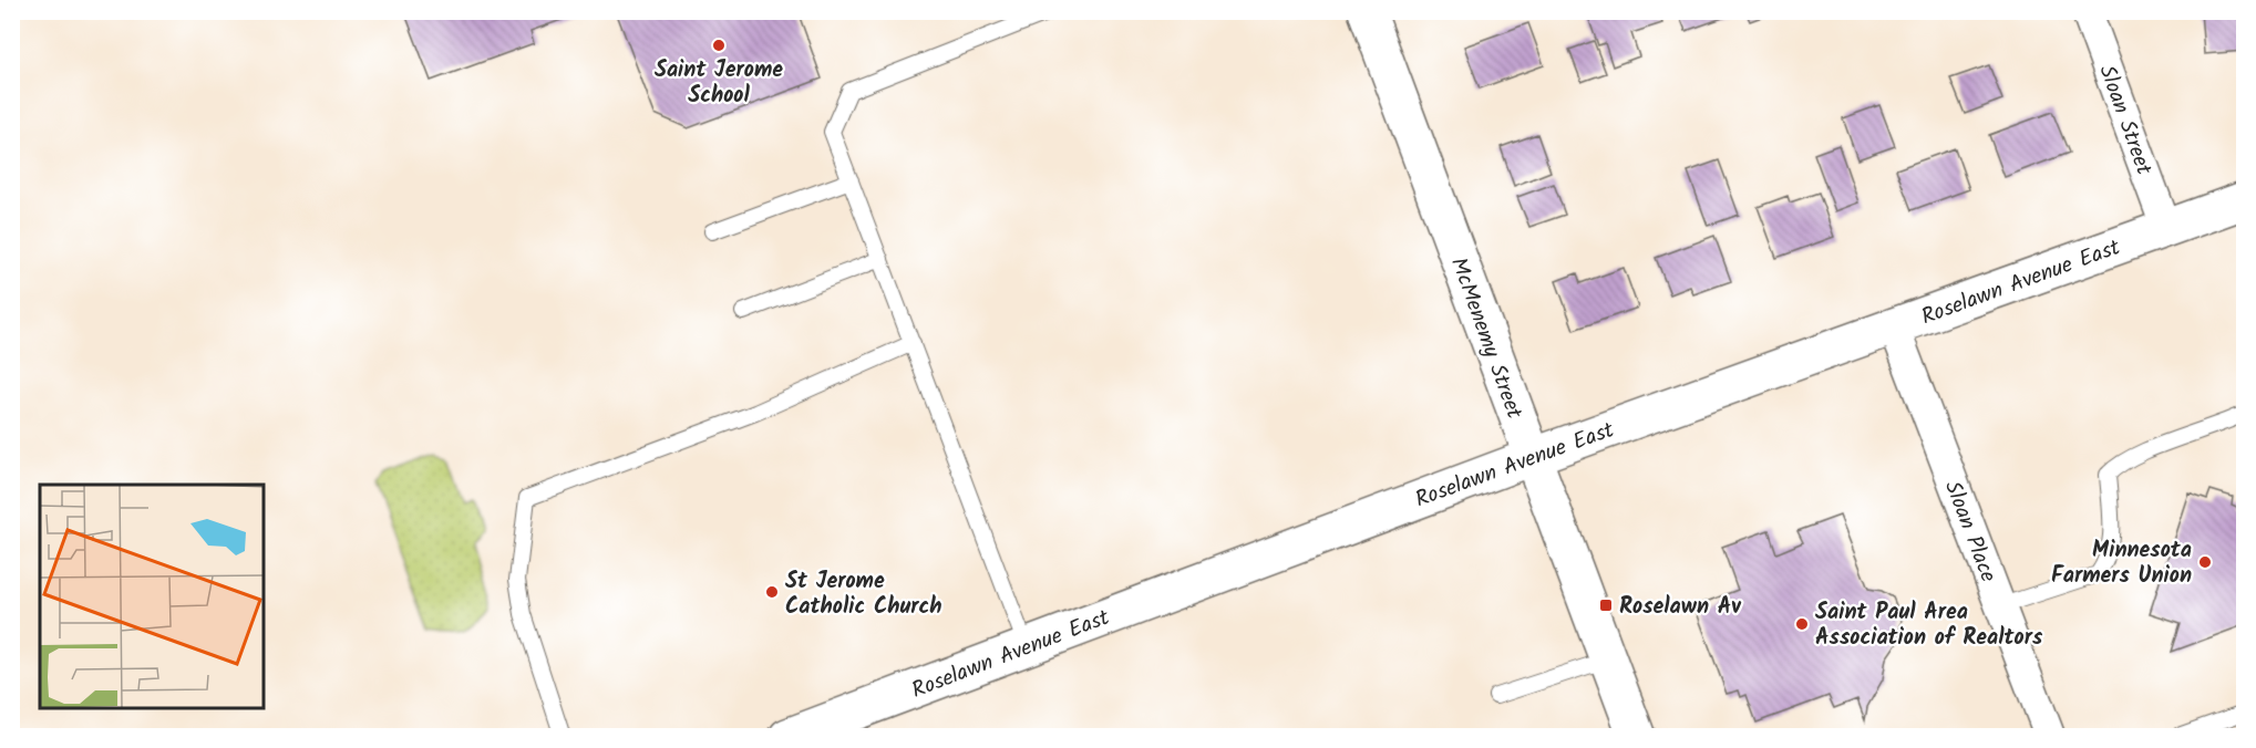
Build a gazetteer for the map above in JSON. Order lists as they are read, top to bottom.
{
  "streets": {
    "street": [
      "Sloan Street",
      "Roselawn Avenue East",
      "McMenemy Street",
      "Sloan Place"
    ]
  },
  "crossings": [
    ["Sloan Street", "Roselawn Avenue East"],
    ["Roselawn Avenue East", "McMenemy Street"],
    ["Roselawn Avenue East", "Sloan Place"]
  ],
  "places": {
    "other": [
      "Saint Jerome School",
      "Minnesota Farmers Union",
      "St Jerome Catholic Church",
      "Saint Paul Area Association of Realtors"
    ],
    "transit": ["Roselawn Av"]
  }
}
